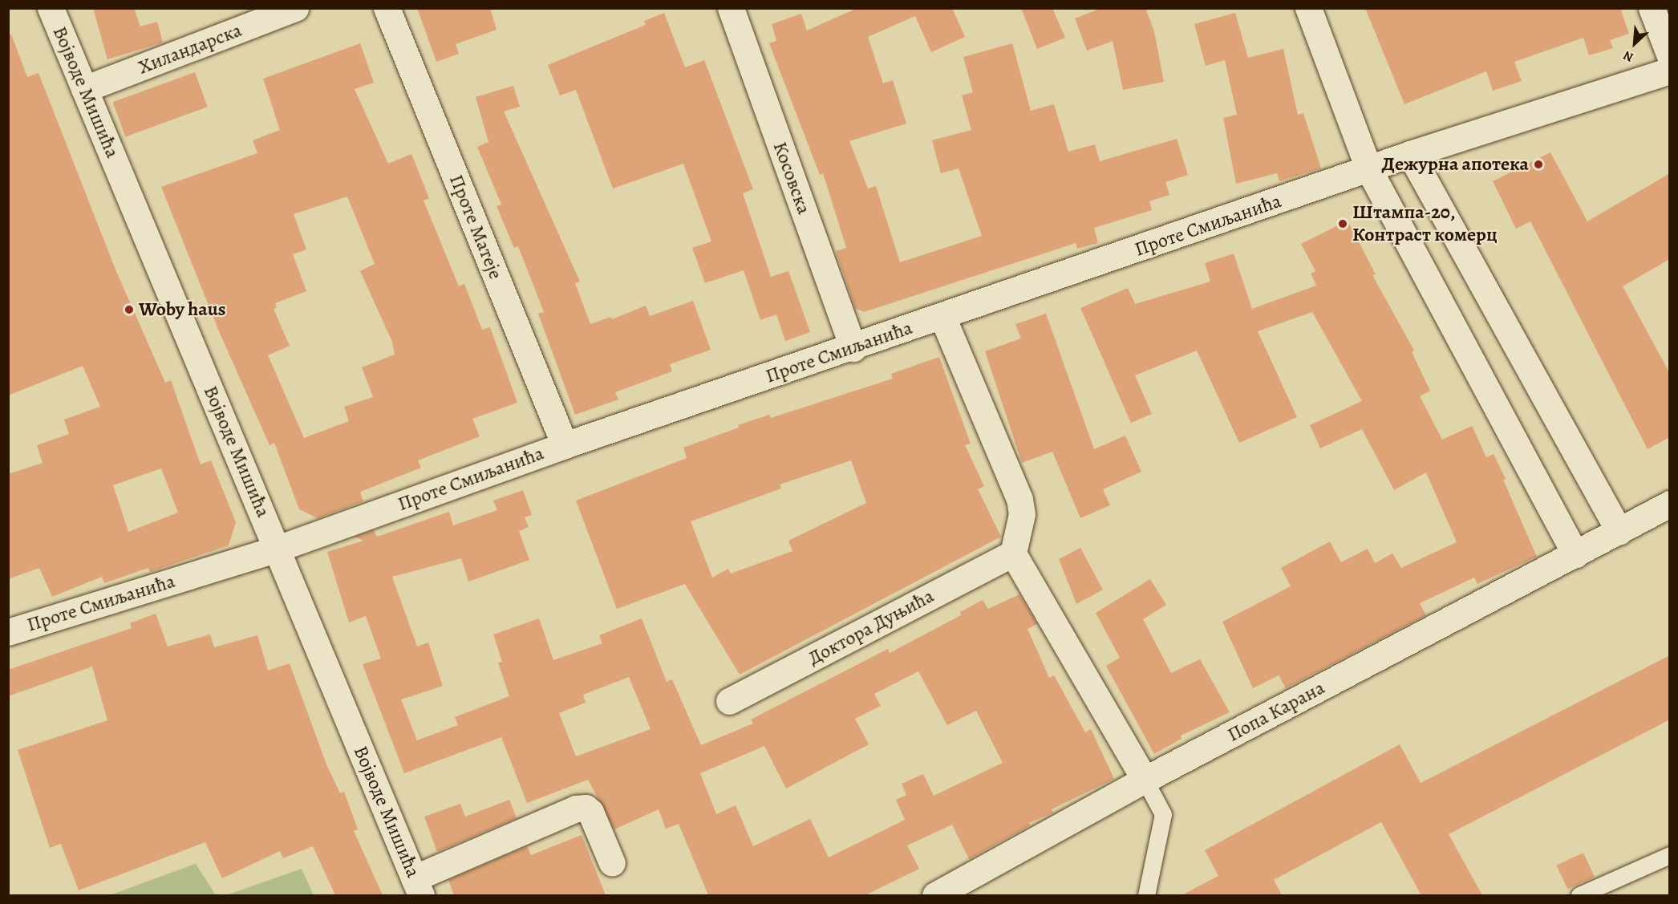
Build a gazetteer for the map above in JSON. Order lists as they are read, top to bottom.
{
  "streets": {
    "street": [
      "Хиландарска",
      "Војводе Мишића",
      "Косовска",
      "Проте Смиљанића",
      "Проте Матеје",
      "Доктора Дуњића",
      "Попа Карана"
    ]
  },
  "crossings": [
    ["Хиландарска", "Војводе Мишића"],
    ["Војводе Мишића", "Проте Смиљанића"],
    ["Косовска", "Проте Смиљанића"],
    ["Проте Смиљанића", "Проте Матеје"]
  ],
  "places": ["Дежурна апотека", "Штампа-20, Контраст комерц", "Woby haus"],
  "north": "bottom left"
}
